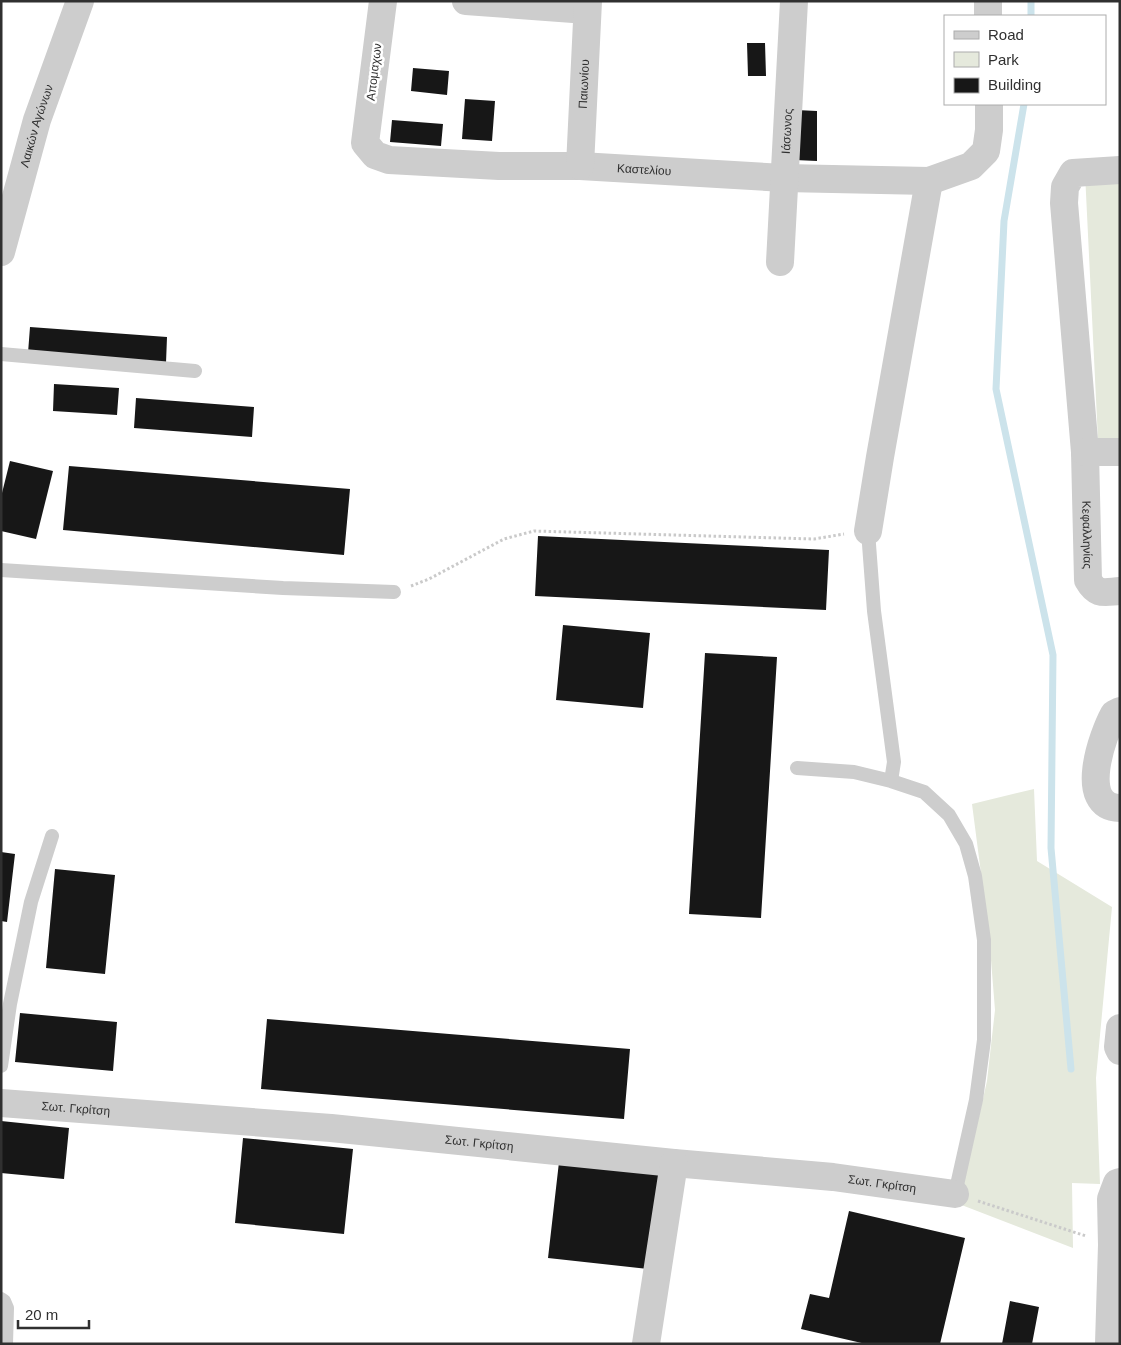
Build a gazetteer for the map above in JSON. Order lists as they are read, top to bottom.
{
  "streets": {
    "street": [
      "Απομαχων",
      "Παιωνίου",
      "Λαικών Αγώνων",
      "Ιάσωνος",
      "Καστελίου",
      "Κεφαλληνίας",
      "Σωτ. Γκρίτση"
    ]
  },
  "crossings": [
    ["Απομαχων", "Καστελίου"],
    ["Παιωνίου", "Καστελίου"],
    ["Ιάσωνος", "Καστελίου"]
  ],
  "legend": ["Road", "Park", "Building"],
  "scale_bar": "20 m"
}
